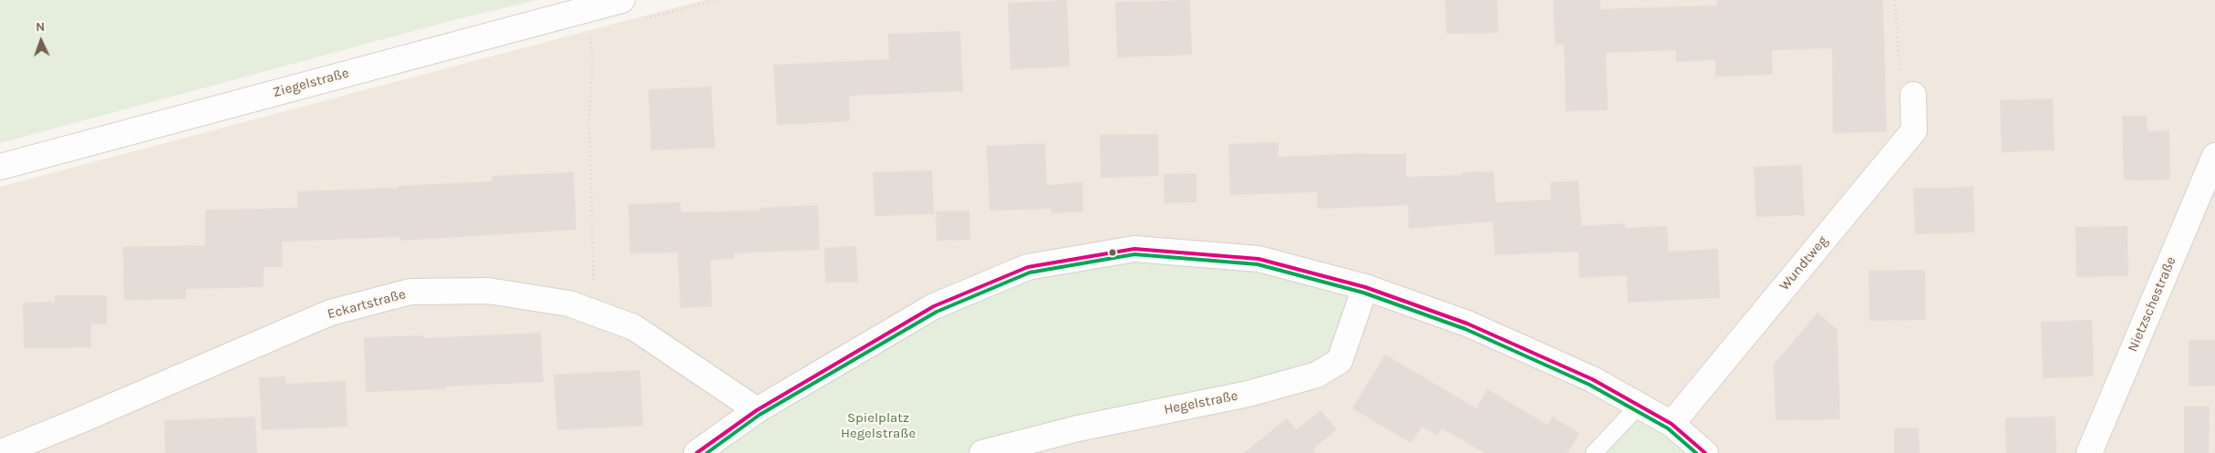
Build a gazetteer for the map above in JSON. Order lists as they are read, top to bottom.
{
  "streets": {
    "street": [
      "Ziegelstraße",
      "Wundtweg",
      "Eckartstraße",
      "Nietzschestraße",
      "Hegelstraße"
    ]
  },
  "parks": ["Spielplatz Hegelstraße"],
  "north": "top"
}
